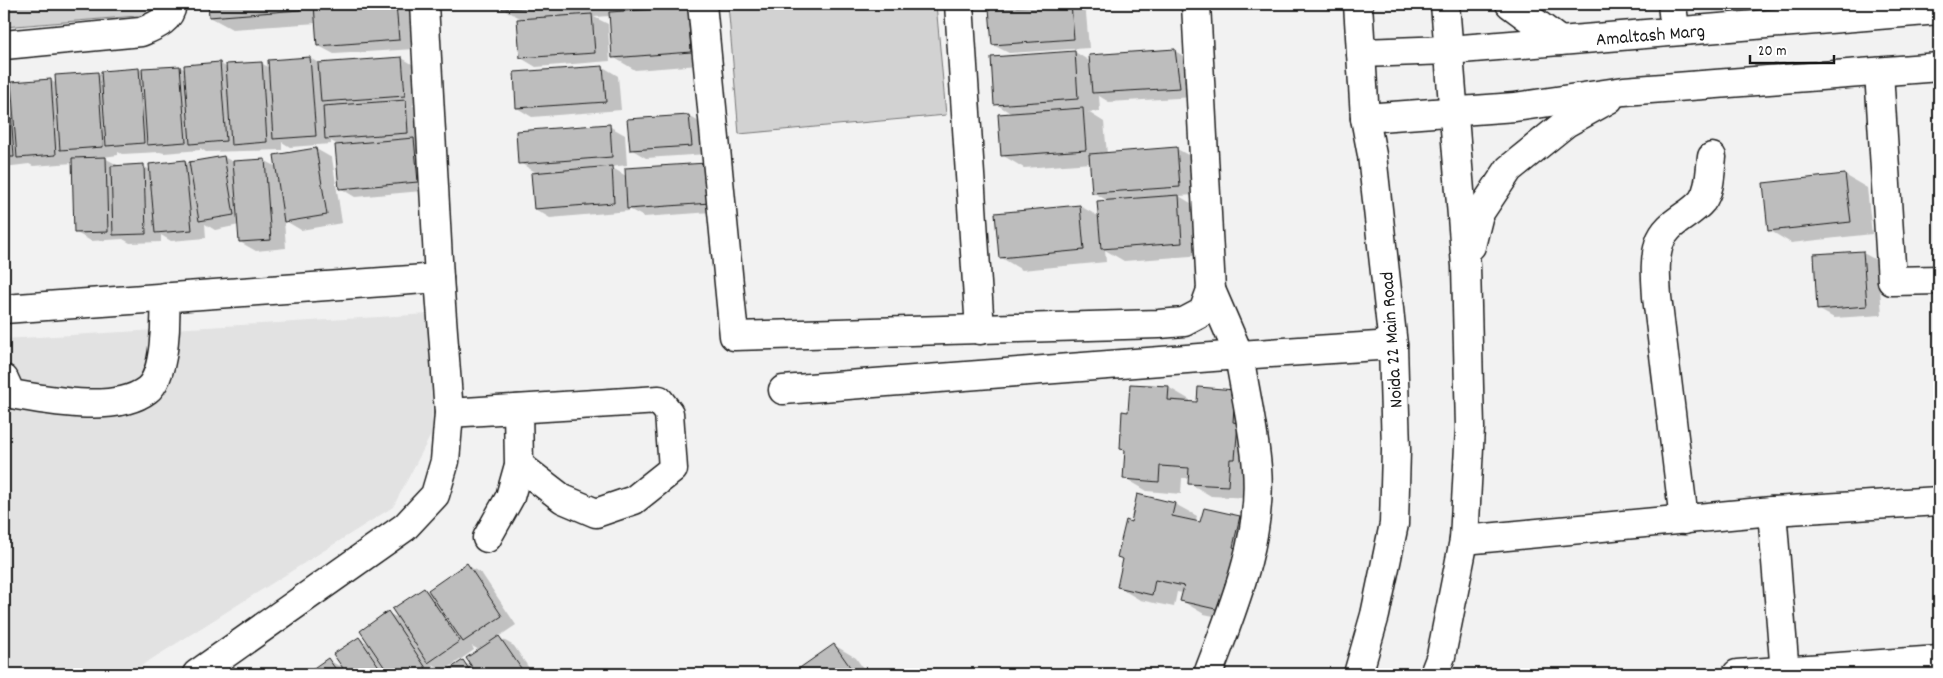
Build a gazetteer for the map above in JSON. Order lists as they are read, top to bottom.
{
  "streets": {
    "street": ["Amaltash Marg", "Noida 22 Main Road"]
  },
  "crossings": [
    ["Amaltash Marg", "Noida 22 Main Road"]
  ],
  "scale_bar": "20 m"
}
